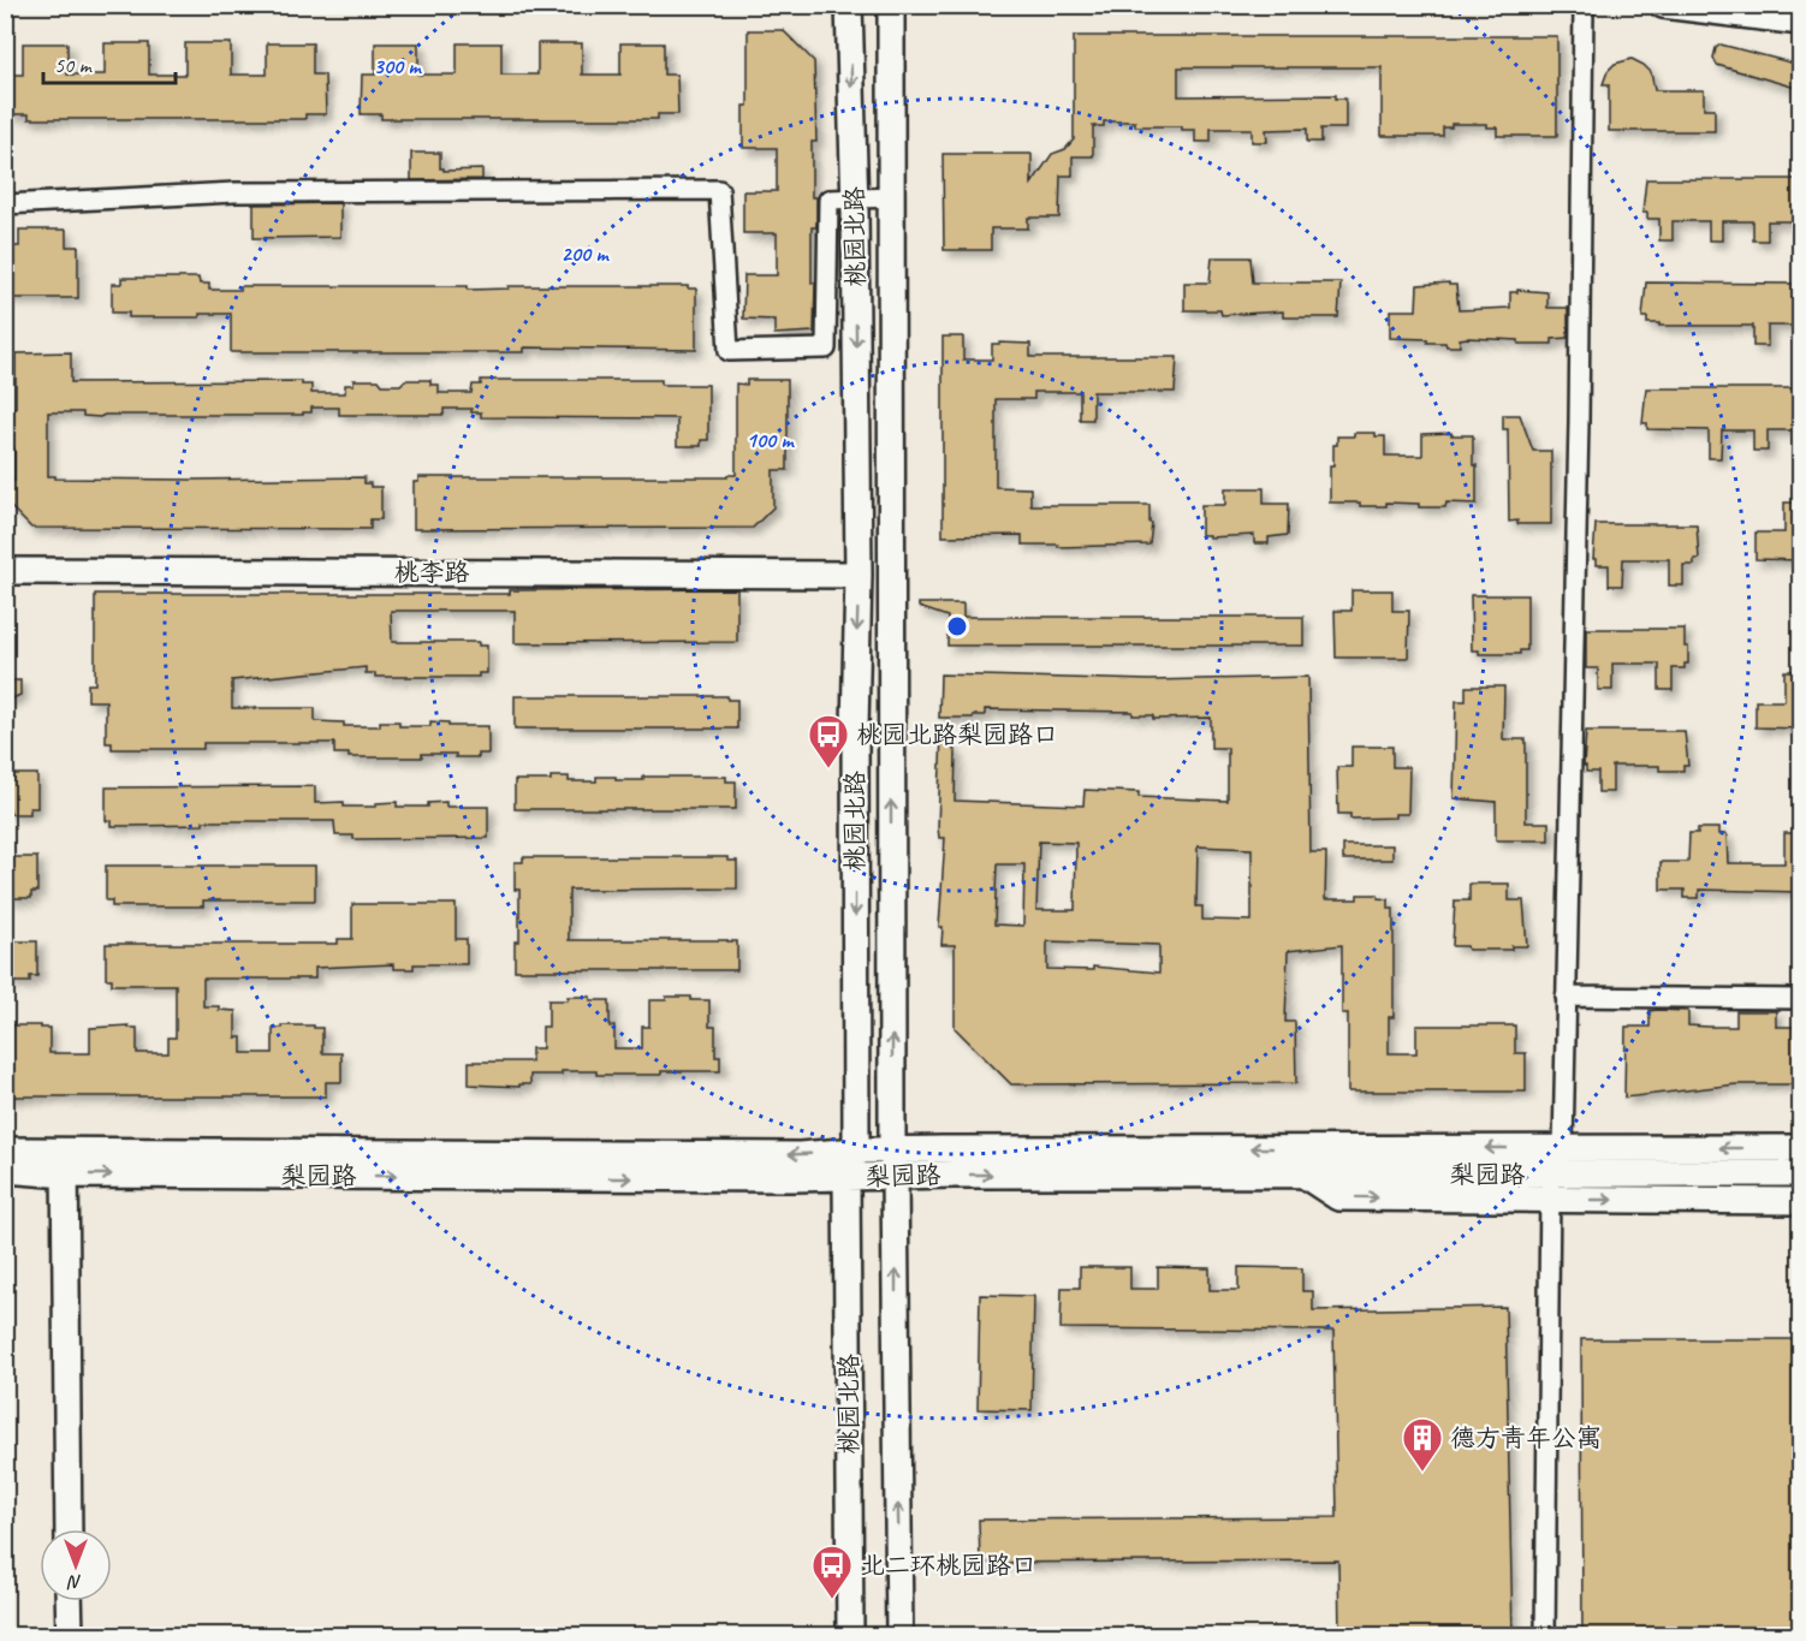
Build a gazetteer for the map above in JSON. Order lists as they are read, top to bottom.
{
  "streets": {
    "main road": ["桃园北路", "桃李路", "梨园路"]
  },
  "crossings": [
    ["桃园北路", "桃李路"],
    ["桃园北路", "梨园路"]
  ],
  "places": {
    "bus stop": ["桃园北路梨园路口", "北二环桃园路口"],
    "building": ["德方青年公寓"]
  },
  "scale_bar": "50 m",
  "north": "bottom",
  "rings": ["300 m", "200 m", "100 m"]
}
